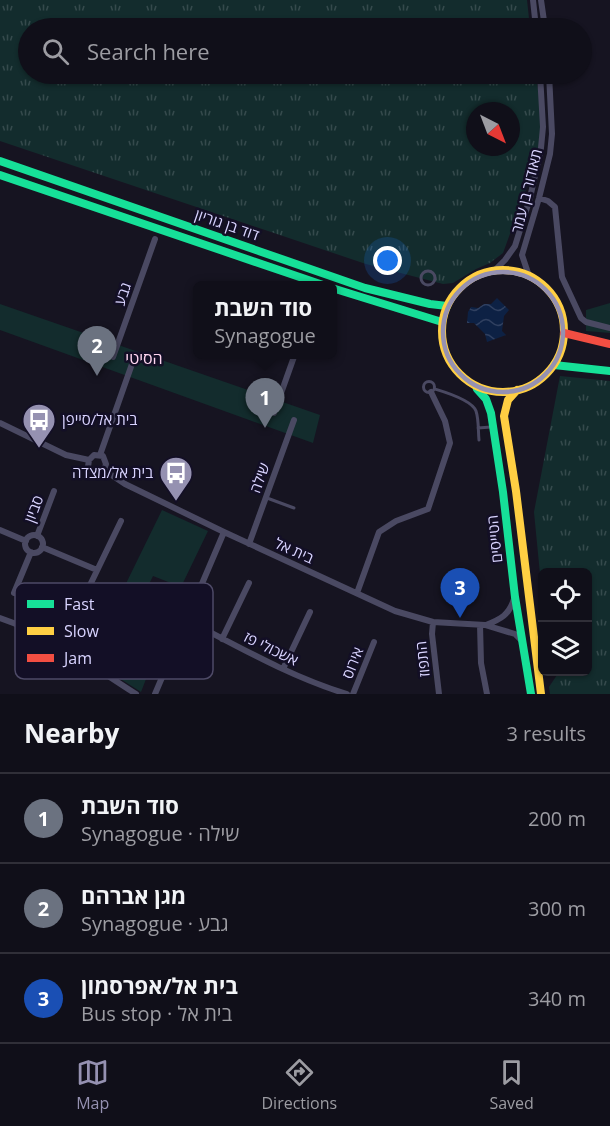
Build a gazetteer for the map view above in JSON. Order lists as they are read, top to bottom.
{
  "streets": {
    "main road": ["דוד בן גוריון", "הטייסים"],
    "street": [
      "תאודור בן עמר",
      "גבע",
      "שילה",
      "סביון",
      "בית אל",
      "אשכולי פז",
      "התפוז",
      "אירוס"
    ]
  },
  "crossings": [
    ["תאודור בן עמר", "דוד בן גוריון"],
    ["תאודור בן עמר", "הטייסים"],
    ["דוד בן גוריון", "הטייסים"],
    ["שילה", "בית אל"],
    ["הטייסים", "בית אל"],
    ["בית אל", "התפוז"]
  ],
  "districts": ["הסיטי"],
  "places": {
    "bus stop": ["בית אל/סייפן", "בית אל/מצדה"]
  },
  "legend": ["Fast", "Slow", "Jam"],
  "north": "bottom right",
  "page": {
    "search": "Search here",
    "popup": ["סוד השבת", "Synagogue"],
    "pins": ["2", "1", "3"],
    "heading": ["Nearby", "3 results"],
    "list": [
      {
        "mark": "1",
        "name": "סוד השבת",
        "note": "Synagogue · שילה",
        "value": "200 m"
      },
      {
        "mark": "2",
        "name": "מגן אברהם",
        "note": "Synagogue · גבע",
        "value": "300 m"
      },
      {
        "mark": "3",
        "name": "בית אל/אפרסמון",
        "note": "Bus stop · בית אל",
        "value": "340 m"
      }
    ],
    "nav": ["Map", "Directions", "Saved"]
  }
}
